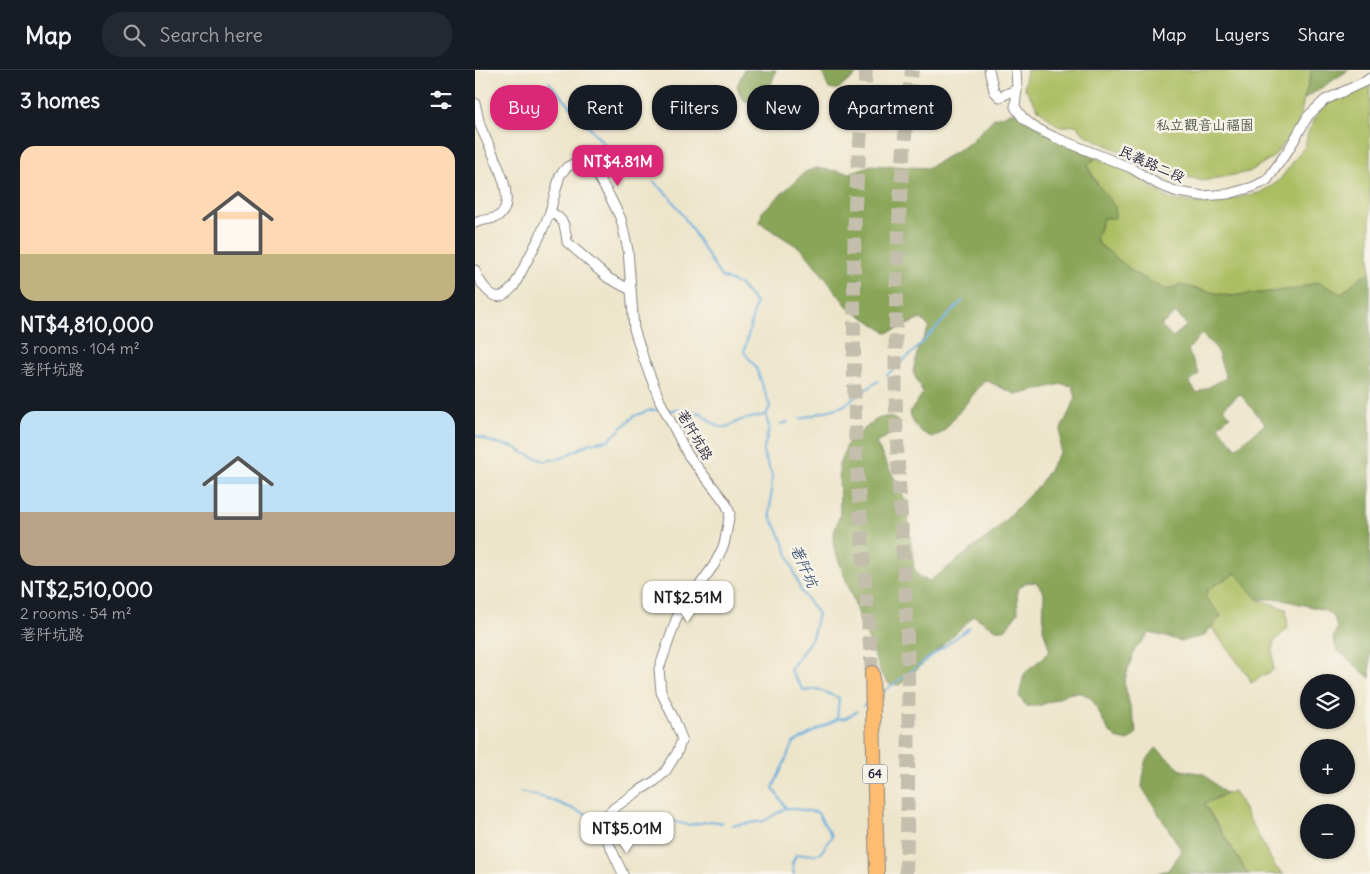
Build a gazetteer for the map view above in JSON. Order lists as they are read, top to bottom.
{
  "streets": {
    "highway": ["64"],
    "street": ["民義路二段", "荖阡坑路"]
  },
  "water": ["荖阡坑"],
  "parks": ["私立觀音山福園"],
  "page": {
    "header": "Map",
    "search": "Search here",
    "nav": ["Map", "Layers", "Share"],
    "heading": "3 homes",
    "chip": [
      "Buy",
      "Rent",
      "Filters",
      "New",
      "Apartment"
    ],
    "list": [
      {
        "name": "NT$4,810,000",
        "note": "3 rooms · 104 m² · 荖阡坑路"
      },
      {
        "name": "NT$2,510,000",
        "note": "2 rooms · 54 m² · 荖阡坑路"
      }
    ],
    "price": ["NT$4.81M", "NT$2.51M", "NT$5.01M"],
    "map_buttons": ["+", "−"]
  }
}
